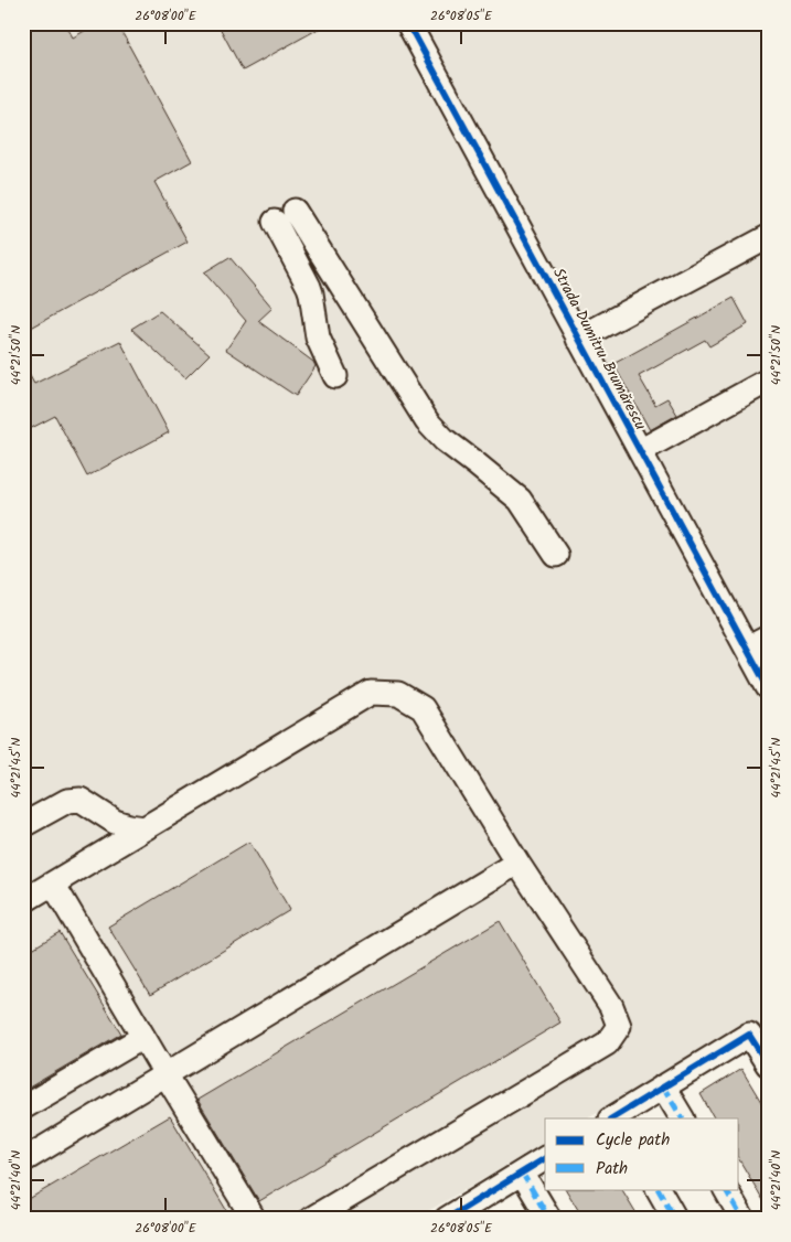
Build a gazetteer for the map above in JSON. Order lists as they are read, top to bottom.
{
  "streets": {
    "street": ["Strada Dumitru Brumărescu"]
  },
  "legend": ["Cycle path", "Path"],
  "coordinates": [
    "26°08'00\"E",
    "26°08'05\"E",
    "44°21'50\"N",
    "44°21'45\"N",
    "44°21'40\"N"
  ]
}
